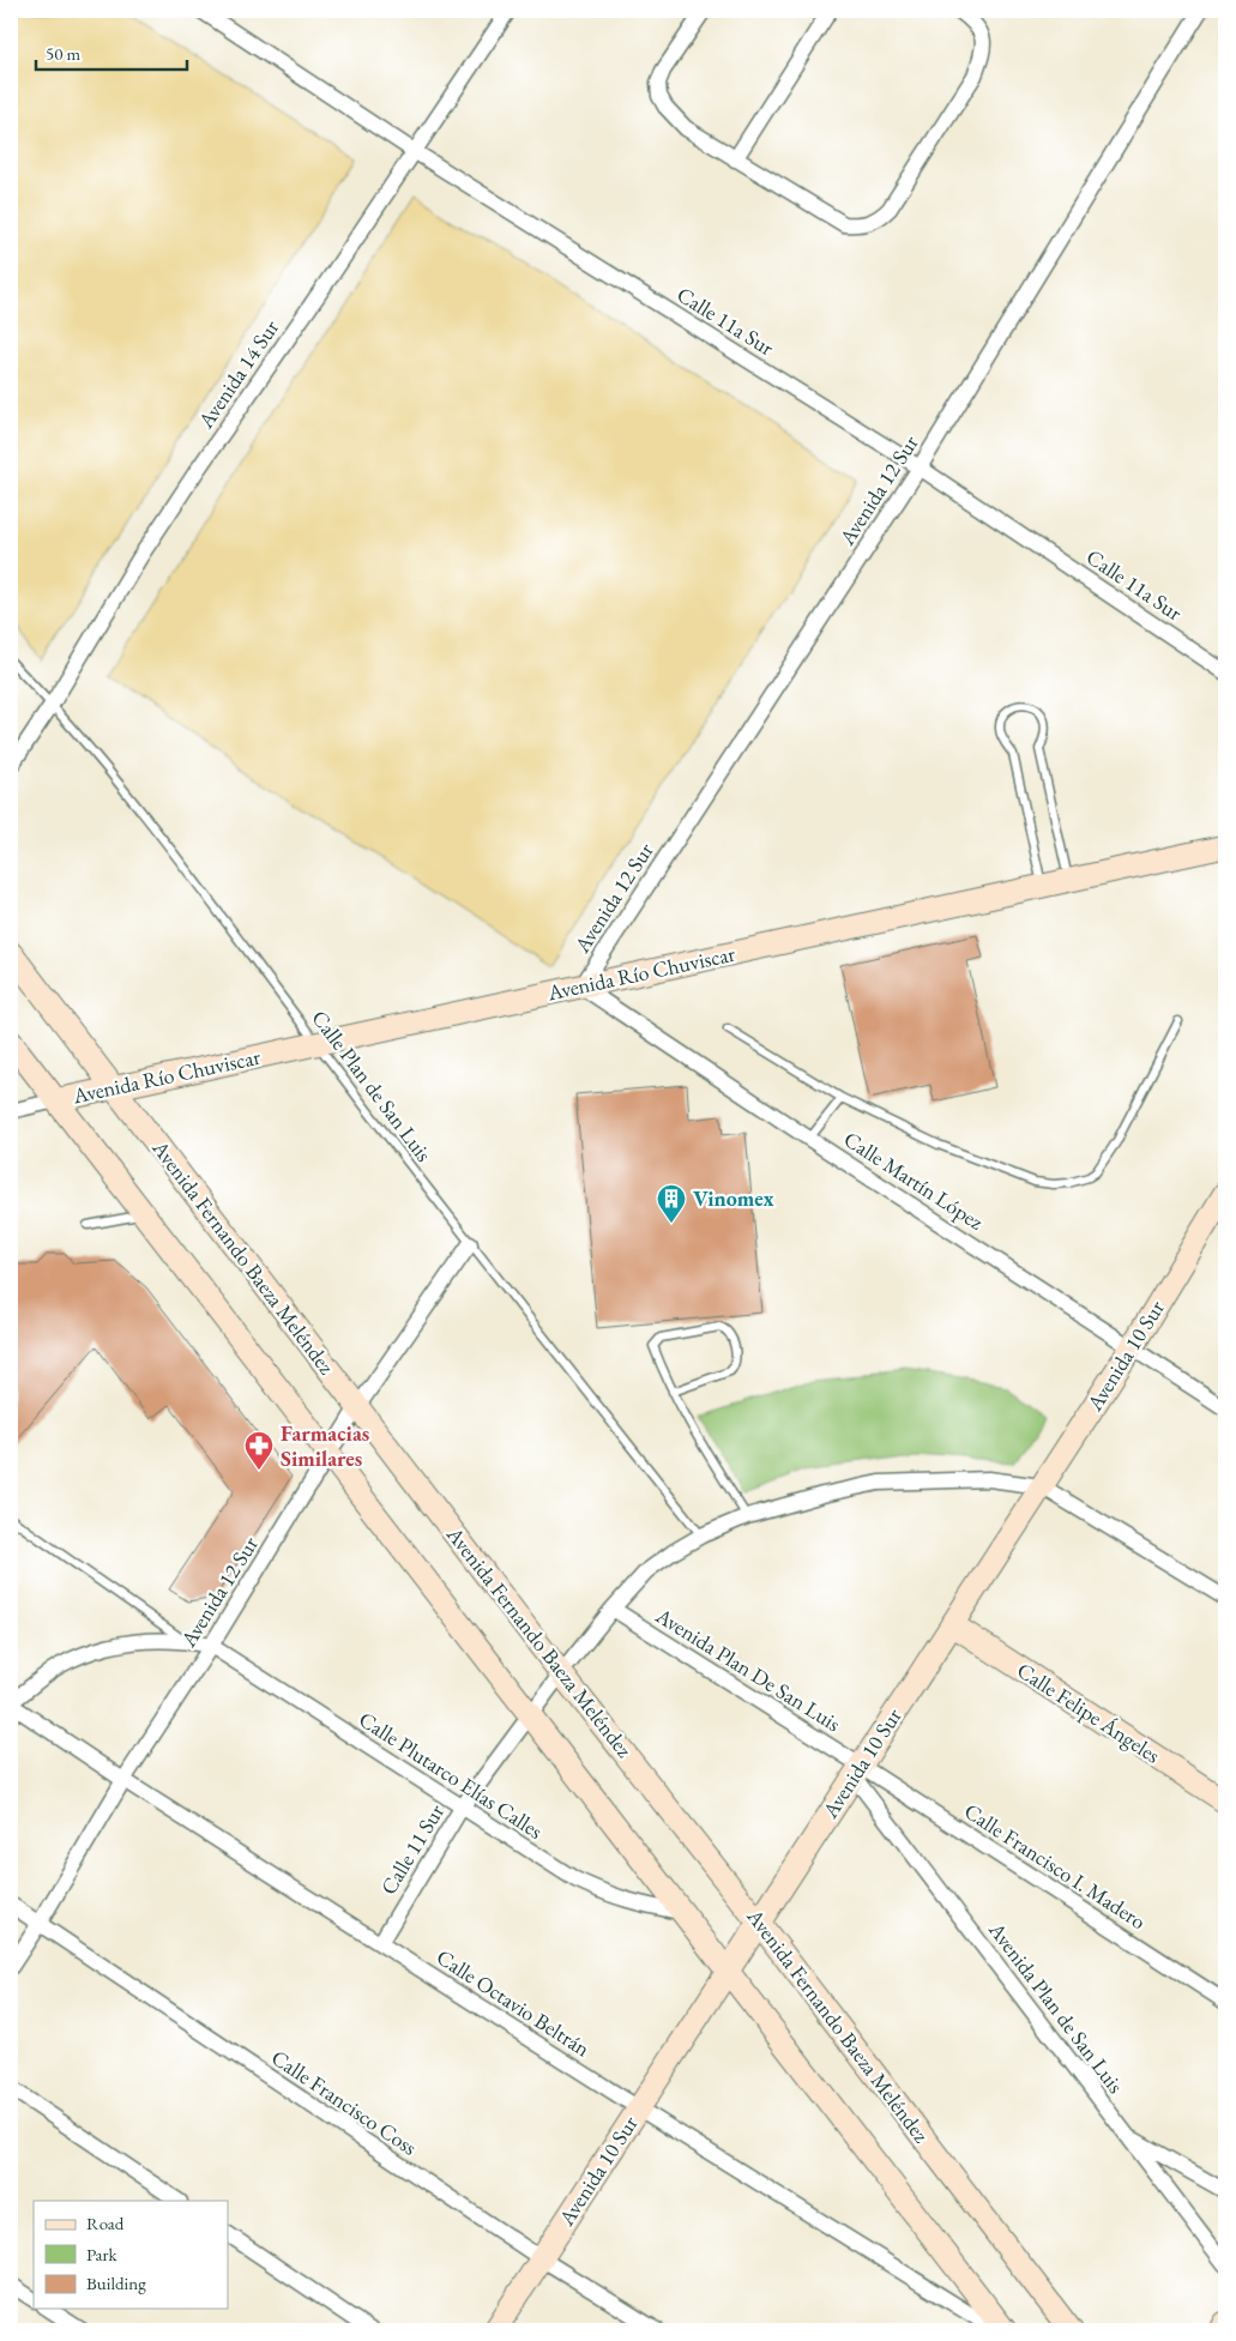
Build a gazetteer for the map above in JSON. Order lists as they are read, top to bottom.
{
  "streets": {
    "main road": [
      "Avenida Río Chuviscar",
      "Avenida Fernando Baeza Meléndez",
      "Avenida 10 Sur",
      "Calle Felipe Ángeles"
    ],
    "street": [
      "Calle 11a Sur",
      "Avenida 14 Sur",
      "Avenida 12 Sur",
      "Calle Martín López",
      "Avenida Plan De San Luis",
      "Calle Plutarco Elías Calles",
      "Calle 11 Sur",
      "Calle Francisco I. Madero",
      "Calle Octavio Beltrán",
      "Avenida Plan de San Luis",
      "Calle Francisco Coss"
    ],
    "lane": ["Calle Plan de San Luis"]
  },
  "crossings": [
    ["Calle 11a Sur", "Avenida 14 Sur"],
    ["Calle 11a Sur", "Avenida 12 Sur"],
    ["Avenida 14 Sur", "Calle Plan de San Luis"],
    ["Avenida 12 Sur", "Avenida Río Chuviscar"],
    ["Avenida 12 Sur", "Calle Plan de San Luis"],
    ["Avenida 12 Sur", "Calle Martín López"],
    ["Avenida 12 Sur", "Avenida Fernando Baeza Meléndez"],
    ["Avenida 12 Sur", "Calle Plutarco Elías Calles"],
    ["Avenida 12 Sur", "Calle Octavio Beltrán"],
    ["Avenida 12 Sur", "Calle Francisco Coss"],
    ["Avenida Río Chuviscar", "Calle Plan de San Luis"],
    ["Avenida Río Chuviscar", "Calle Martín López"],
    ["Avenida Río Chuviscar", "Avenida Fernando Baeza Meléndez"],
    ["Calle Plan de San Luis", "Calle 11 Sur"],
    ["Calle Martín López", "Avenida 10 Sur"],
    ["Avenida Fernando Baeza Meléndez", "Avenida 10 Sur"],
    ["Avenida Fernando Baeza Meléndez", "Calle 11 Sur"],
    ["Avenida 10 Sur", "Avenida Plan De San Luis"],
    ["Avenida 10 Sur", "Calle Felipe Ángeles"],
    ["Avenida 10 Sur", "Calle 11 Sur"],
    ["Avenida 10 Sur", "Calle Francisco I. Madero"],
    ["Avenida 10 Sur", "Calle Octavio Beltrán"],
    ["Avenida 10 Sur", "Avenida Plan de San Luis"],
    ["Avenida 10 Sur", "Calle Francisco Coss"],
    ["Avenida Plan De San Luis", "Calle 11 Sur"],
    ["Avenida Plan De San Luis", "Calle Francisco I. Madero"],
    ["Avenida Plan De San Luis", "Avenida Plan de San Luis"],
    ["Calle Plutarco Elías Calles", "Calle 11 Sur"],
    ["Calle Plutarco Elías Calles", "Calle Octavio Beltrán"],
    ["Calle 11 Sur", "Calle Octavio Beltrán"],
    ["Calle Francisco I. Madero", "Avenida Plan de San Luis"]
  ],
  "places": {
    "building": ["Vinomex"],
    "pharmacy": ["Farmacias Similares"]
  },
  "legend": ["Road", "Park", "Building"],
  "scale_bar": "50 m"
}
